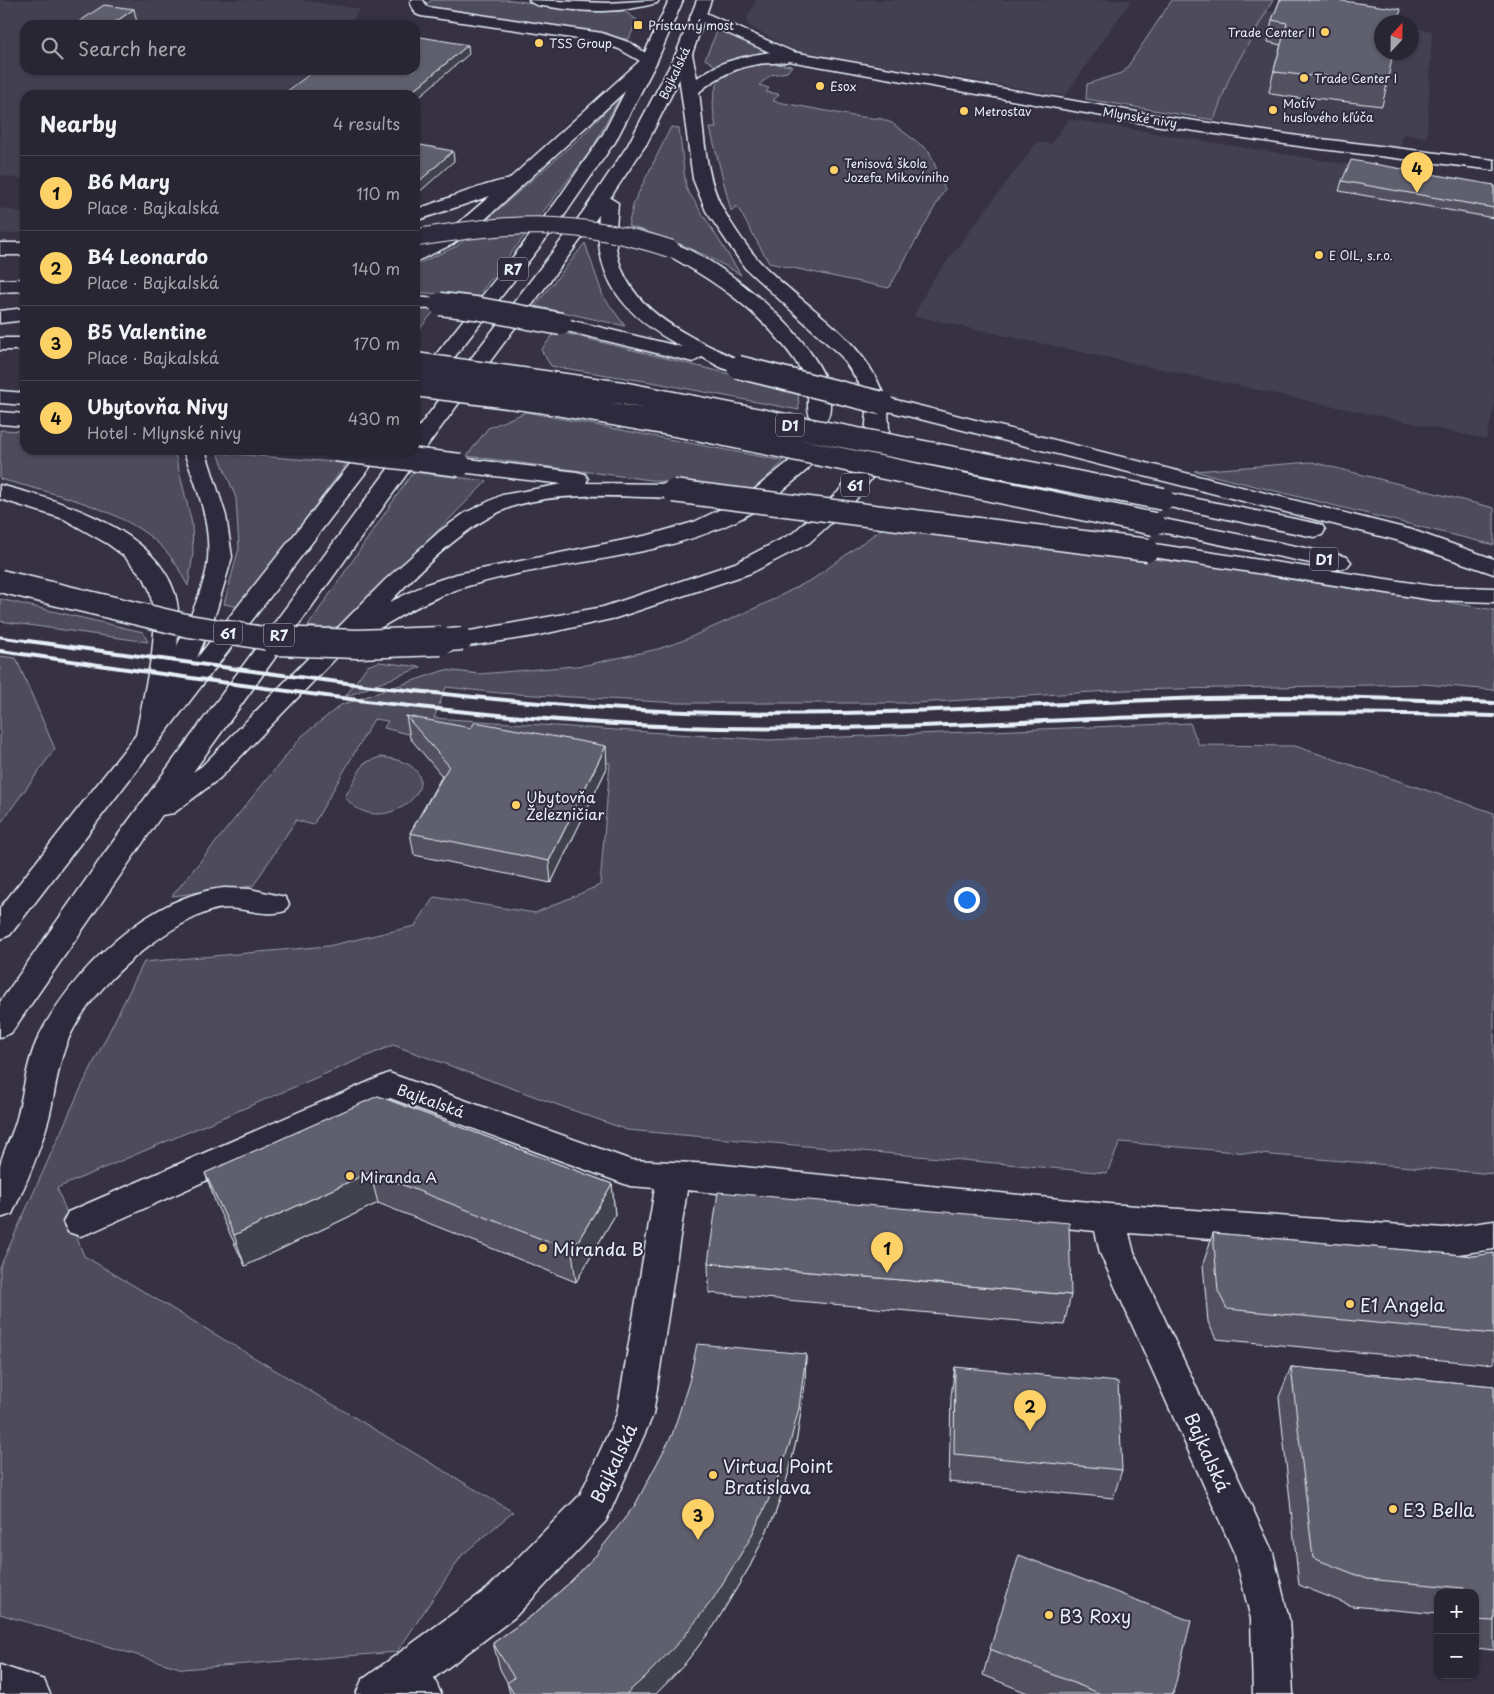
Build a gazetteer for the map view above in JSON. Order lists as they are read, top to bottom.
{
  "streets": {
    "main road": [
      "Bajkalská",
      "Mlynské nivy",
      "R7",
      "D1",
      "61"
    ]
  },
  "crossings": [
    ["Bajkalská", "R7"],
    ["Bajkalská", "61"]
  ],
  "places": {
    "transit": ["Prístavný most"],
    "other": [
      "Trade Center II",
      "TSS Group",
      "Trade Center I",
      "Esox",
      "Motív husľového kľúča",
      "Metrostav",
      "Tenisová škola Jozefa Mikovíniho",
      "E OIL, s.r.o.",
      "Ubytovňa Železničiar",
      "Miranda A",
      "Miranda B",
      "E1 Angela",
      "Virtual Point Bratislava",
      "E3 Bella",
      "B3 Roxy"
    ]
  },
  "north": "top",
  "page": {
    "search": "Search here",
    "heading": ["Nearby", "4 results"],
    "pins": [
      "4",
      "1",
      "2",
      "3"
    ],
    "list": [
      {
        "mark": "1",
        "name": "B6 Mary",
        "note": "Place · Bajkalská",
        "value": "110 m"
      },
      {
        "mark": "2",
        "name": "B4 Leonardo",
        "note": "Place · Bajkalská",
        "value": "140 m"
      },
      {
        "mark": "3",
        "name": "B5 Valentine",
        "note": "Place · Bajkalská",
        "value": "170 m"
      },
      {
        "mark": "4",
        "name": "Ubytovňa Nivy",
        "note": "Hotel · Mlynské nivy",
        "value": "430 m"
      }
    ],
    "map_buttons": ["+", "−"]
  }
}
